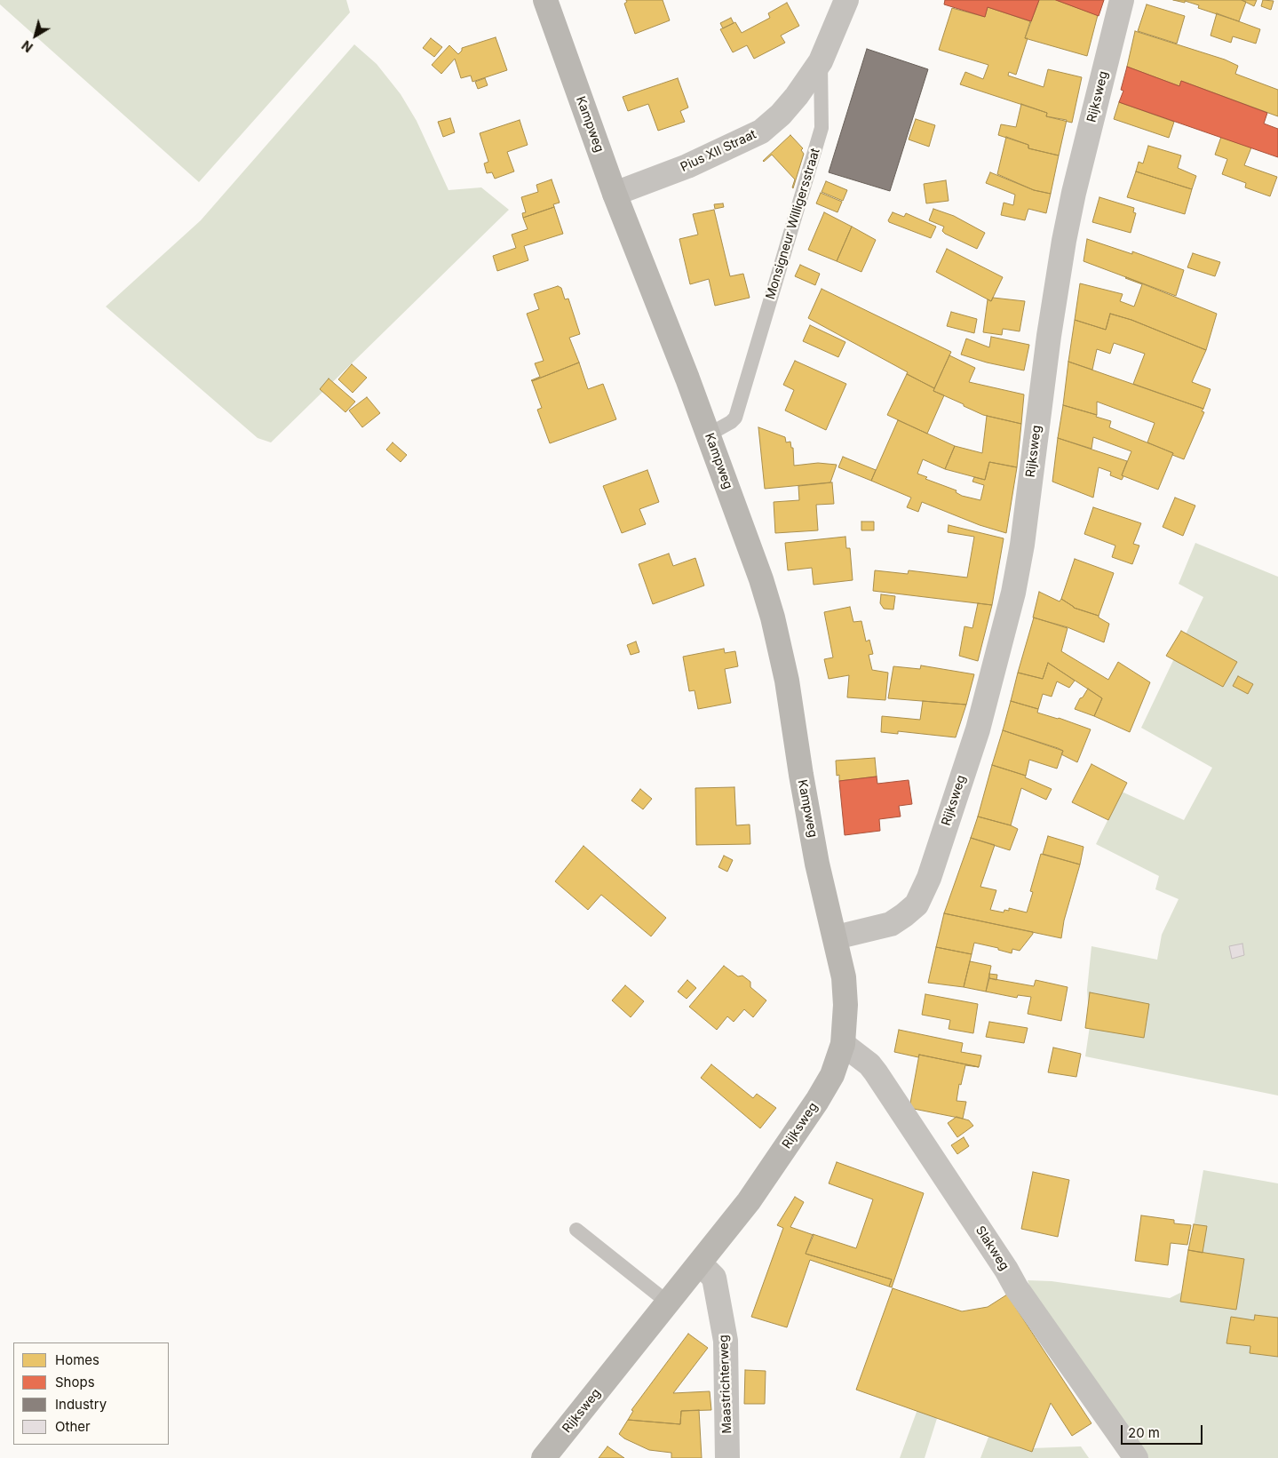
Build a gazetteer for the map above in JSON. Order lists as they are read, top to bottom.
{
  "streets": {
    "main road": ["Rijksweg", "Kampweg"],
    "street": [
      "Pius XII Straat",
      "Monsigneur Willigersstraat",
      "Slakweg",
      "Maastrichterweg"
    ]
  },
  "crossings": [
    ["Rijksweg", "Kampweg"],
    ["Rijksweg", "Slakweg"],
    ["Rijksweg", "Maastrichterweg"],
    ["Kampweg", "Pius XII Straat"],
    ["Kampweg", "Monsigneur Willigersstraat"],
    ["Pius XII Straat", "Monsigneur Willigersstraat"]
  ],
  "legend": [
    "Homes",
    "Shops",
    "Industry",
    "Other"
  ],
  "scale_bar": "20 m",
  "north": "bottom left"
}
